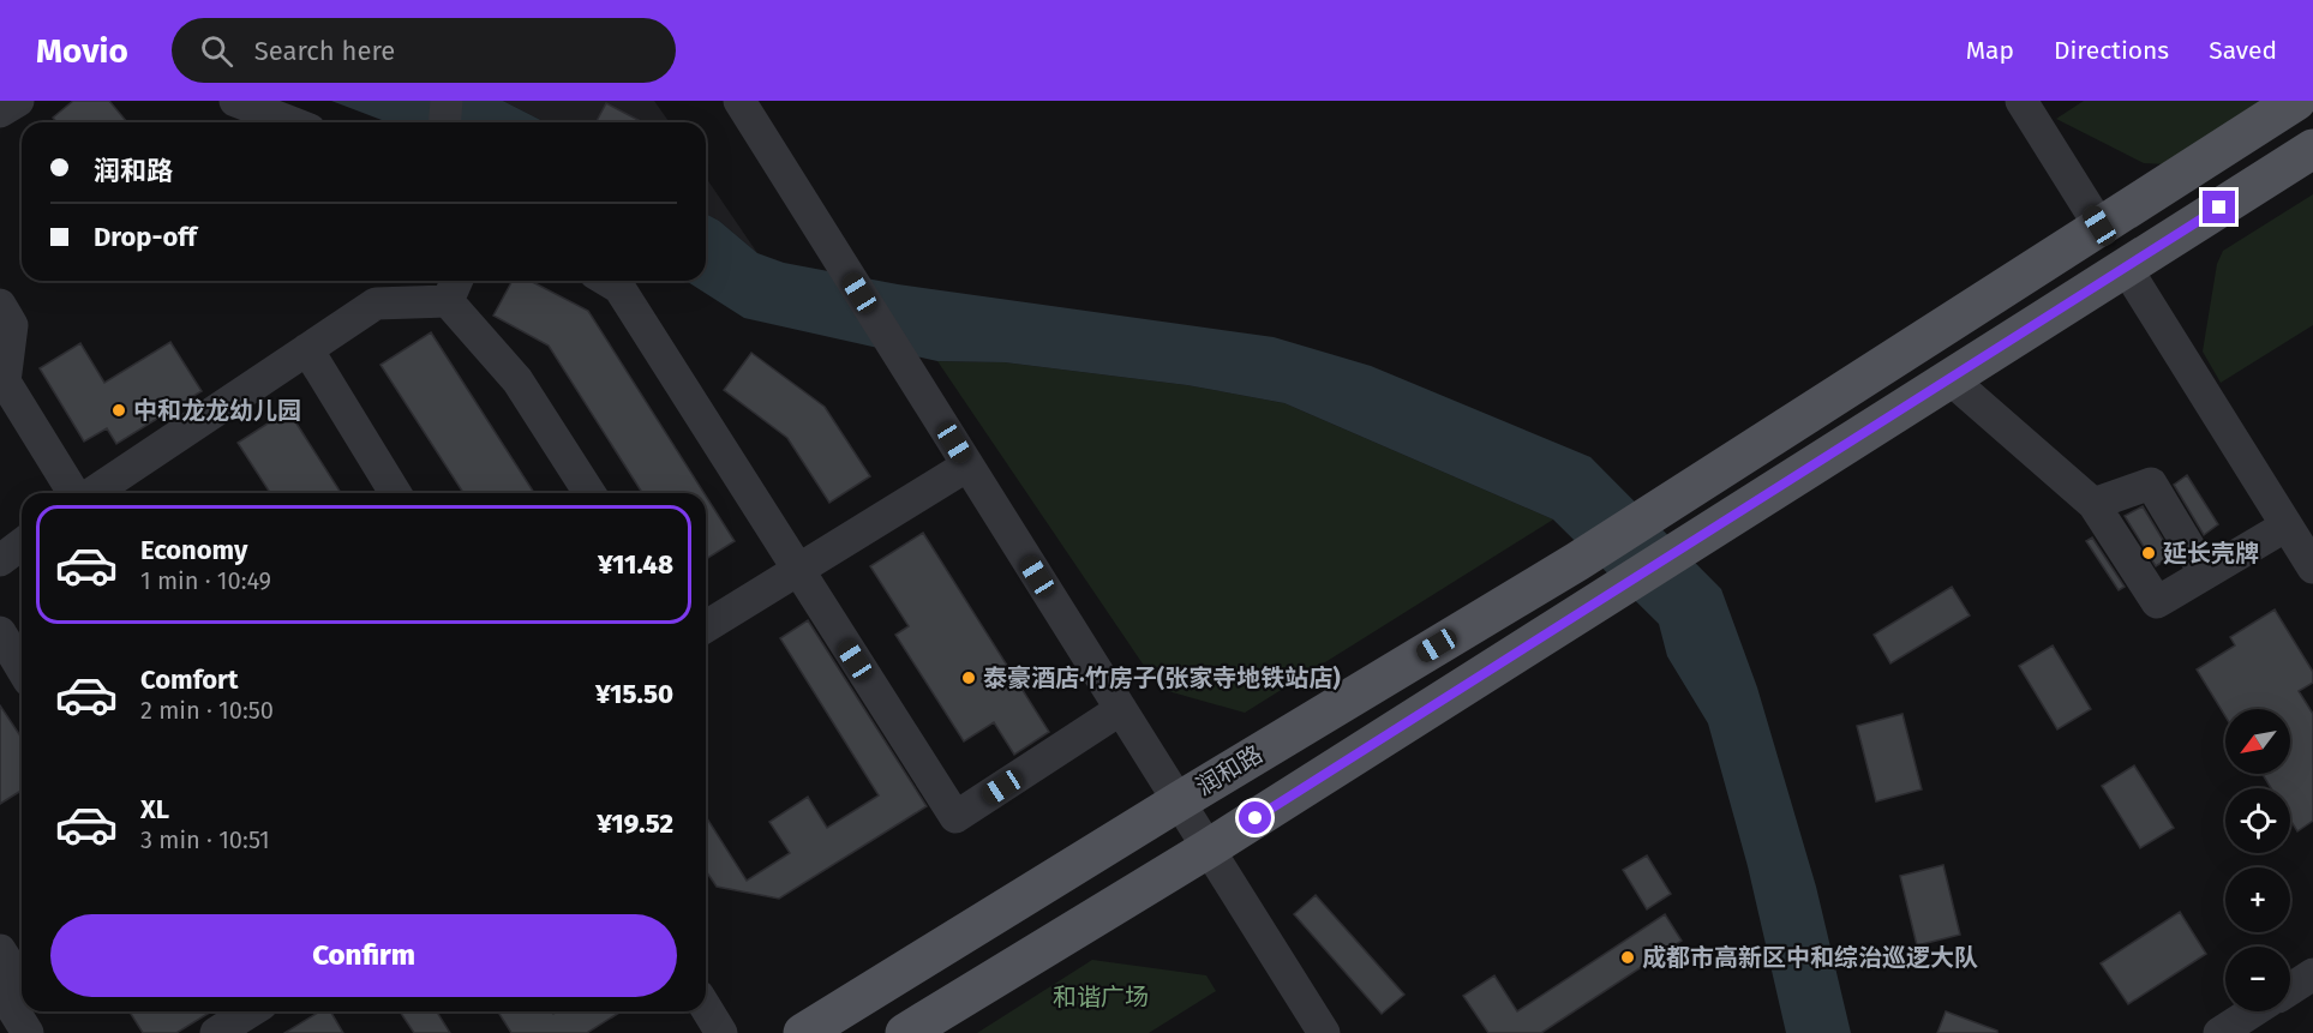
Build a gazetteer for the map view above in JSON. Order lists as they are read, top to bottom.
{
  "streets": {
    "main road": ["润和路"]
  },
  "parks": ["和谐广场"],
  "places": [
    "中和龙龙幼儿园",
    "延长壳牌",
    "泰豪酒店·竹房子(张家寺地铁站店)",
    "成都市高新区中和综治巡逻大队"
  ],
  "north": "bottom left",
  "page": {
    "header": "Movio",
    "search": "Search here",
    "nav": ["Map", "Directions", "Saved"],
    "banner": ["润和路", "Drop-off"],
    "list": [
      {
        "name": "Economy",
        "note": "1 min · 10:49",
        "value": "¥11.48"
      },
      {
        "name": "Comfort",
        "note": "2 min · 10:50",
        "value": "¥15.50"
      },
      {
        "name": "XL",
        "note": "3 min · 10:51",
        "value": "¥19.52"
      }
    ],
    "map_buttons": ["+", "−"],
    "buttons": "Confirm"
  }
}
